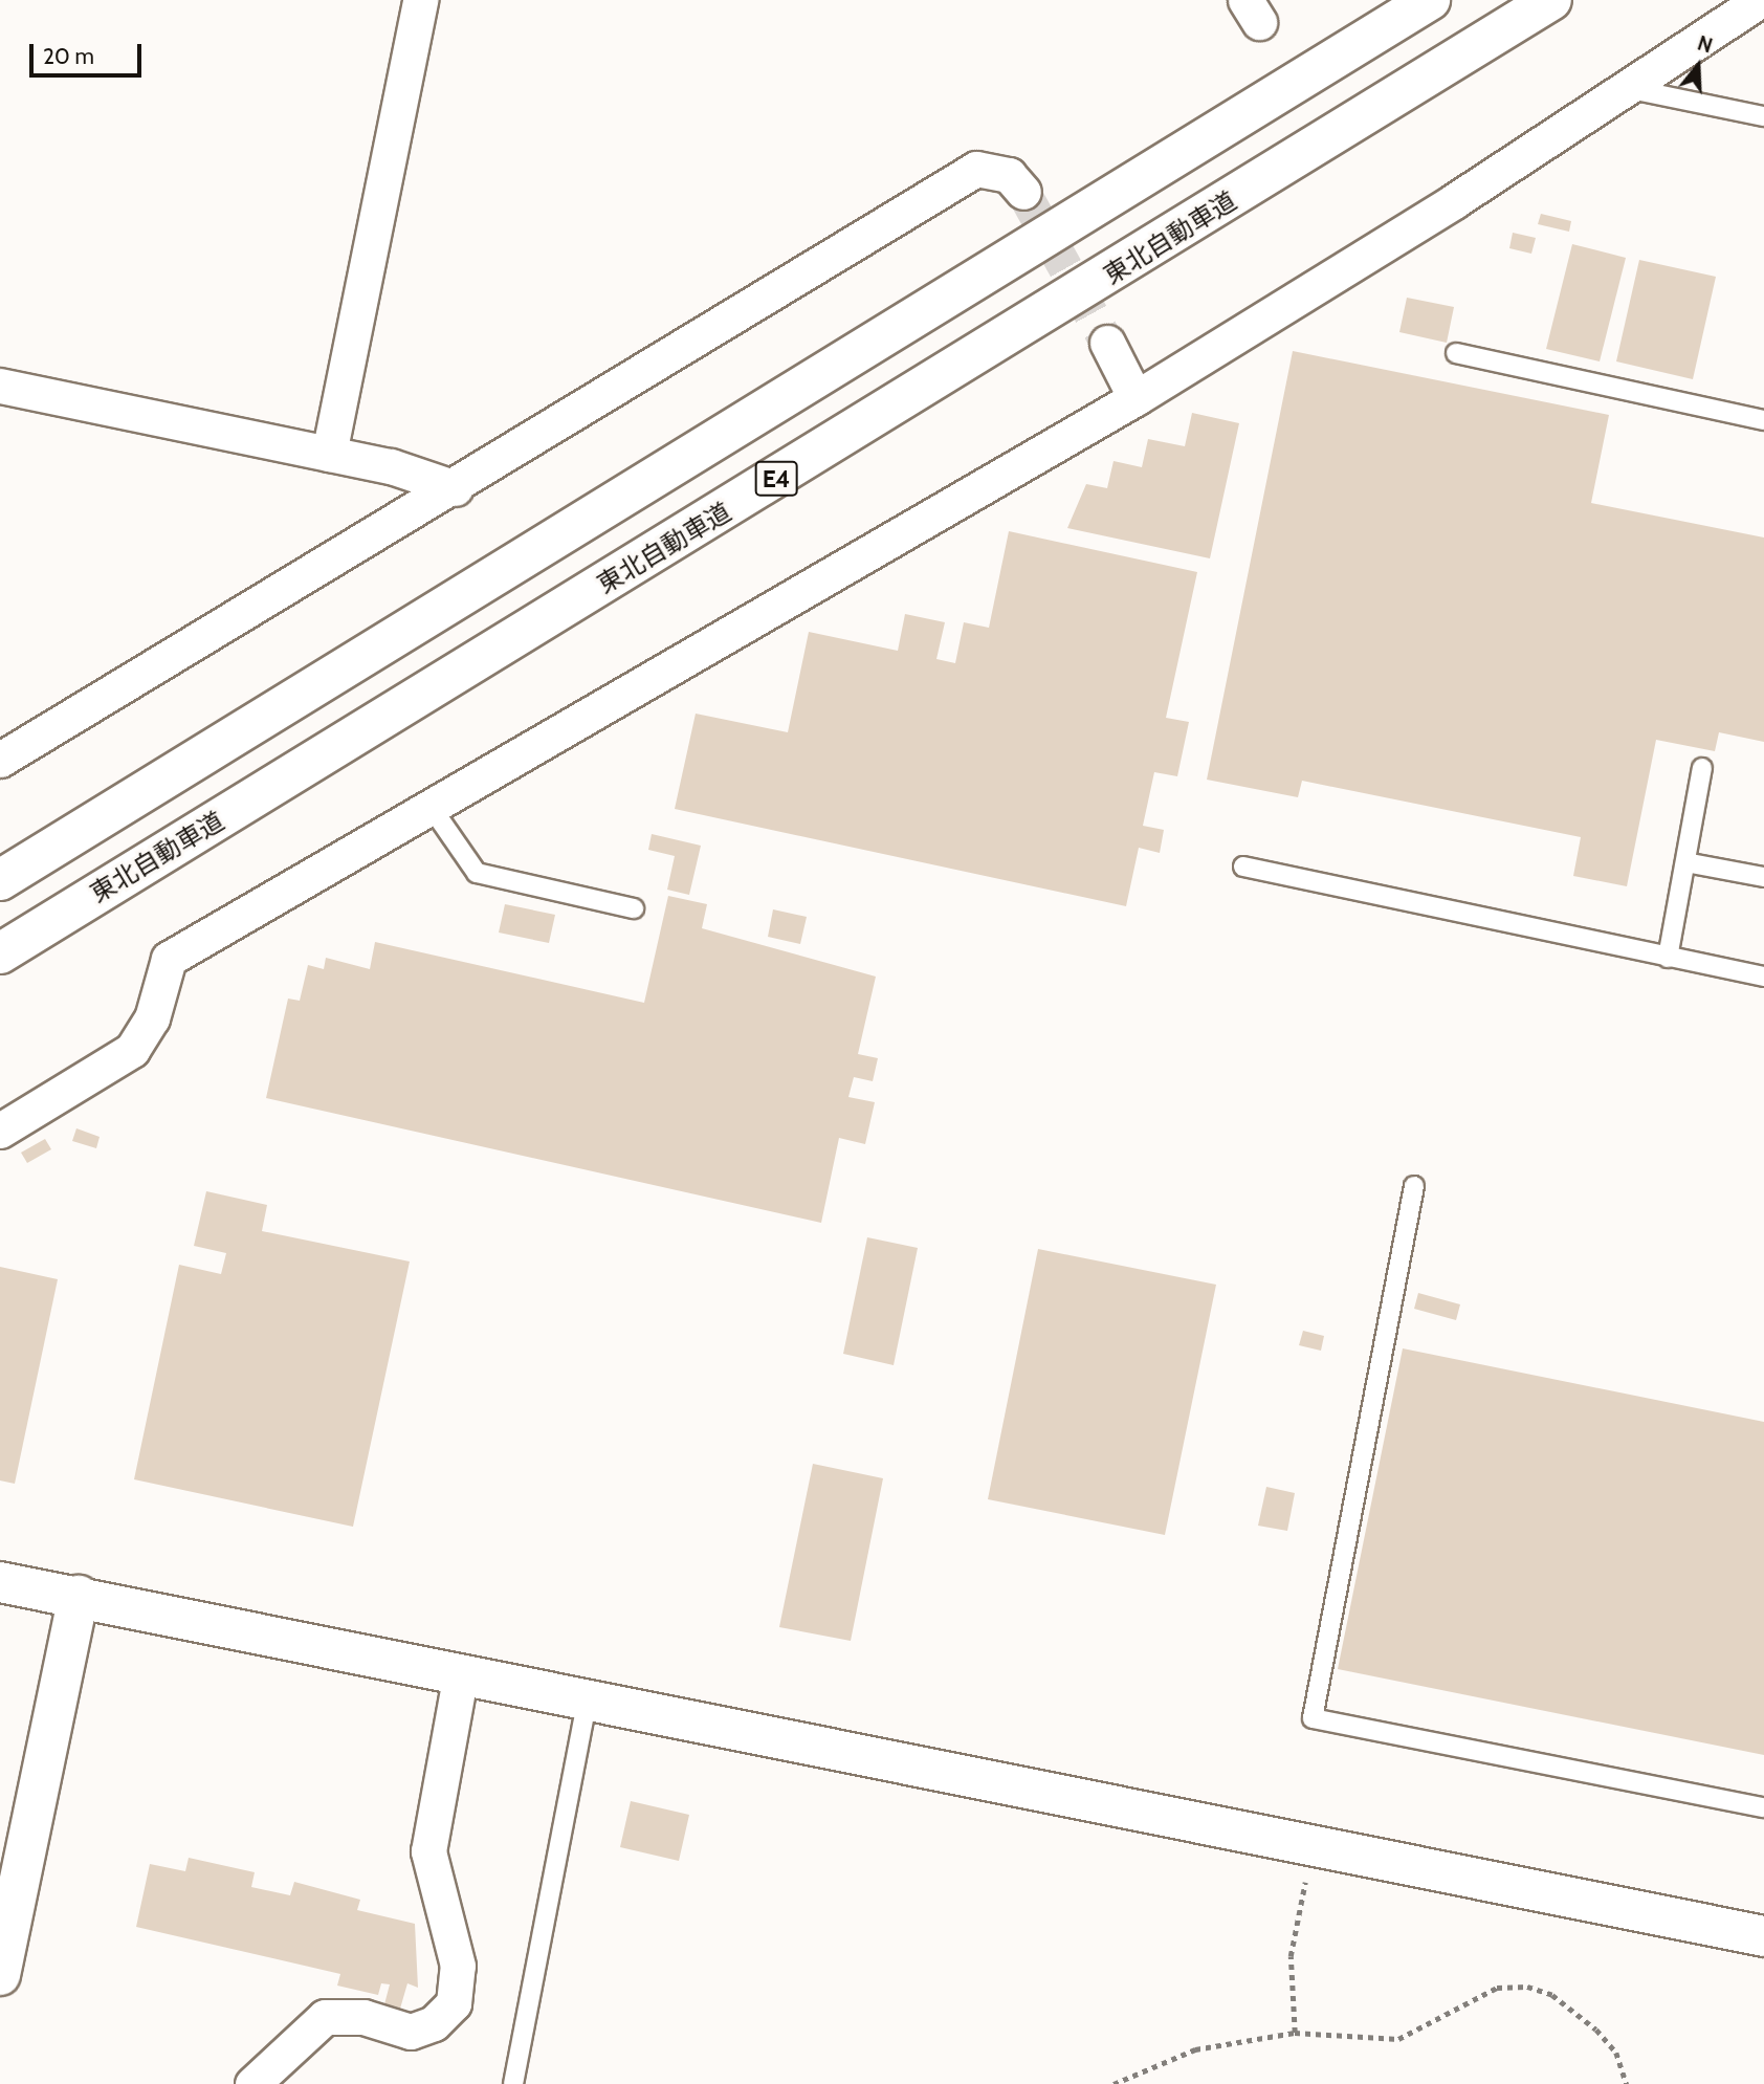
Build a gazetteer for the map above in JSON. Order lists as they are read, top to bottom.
{
  "streets": {
    "main road": ["東北自動車道", "E4"]
  },
  "scale_bar": "20 m",
  "north": "top"
}
